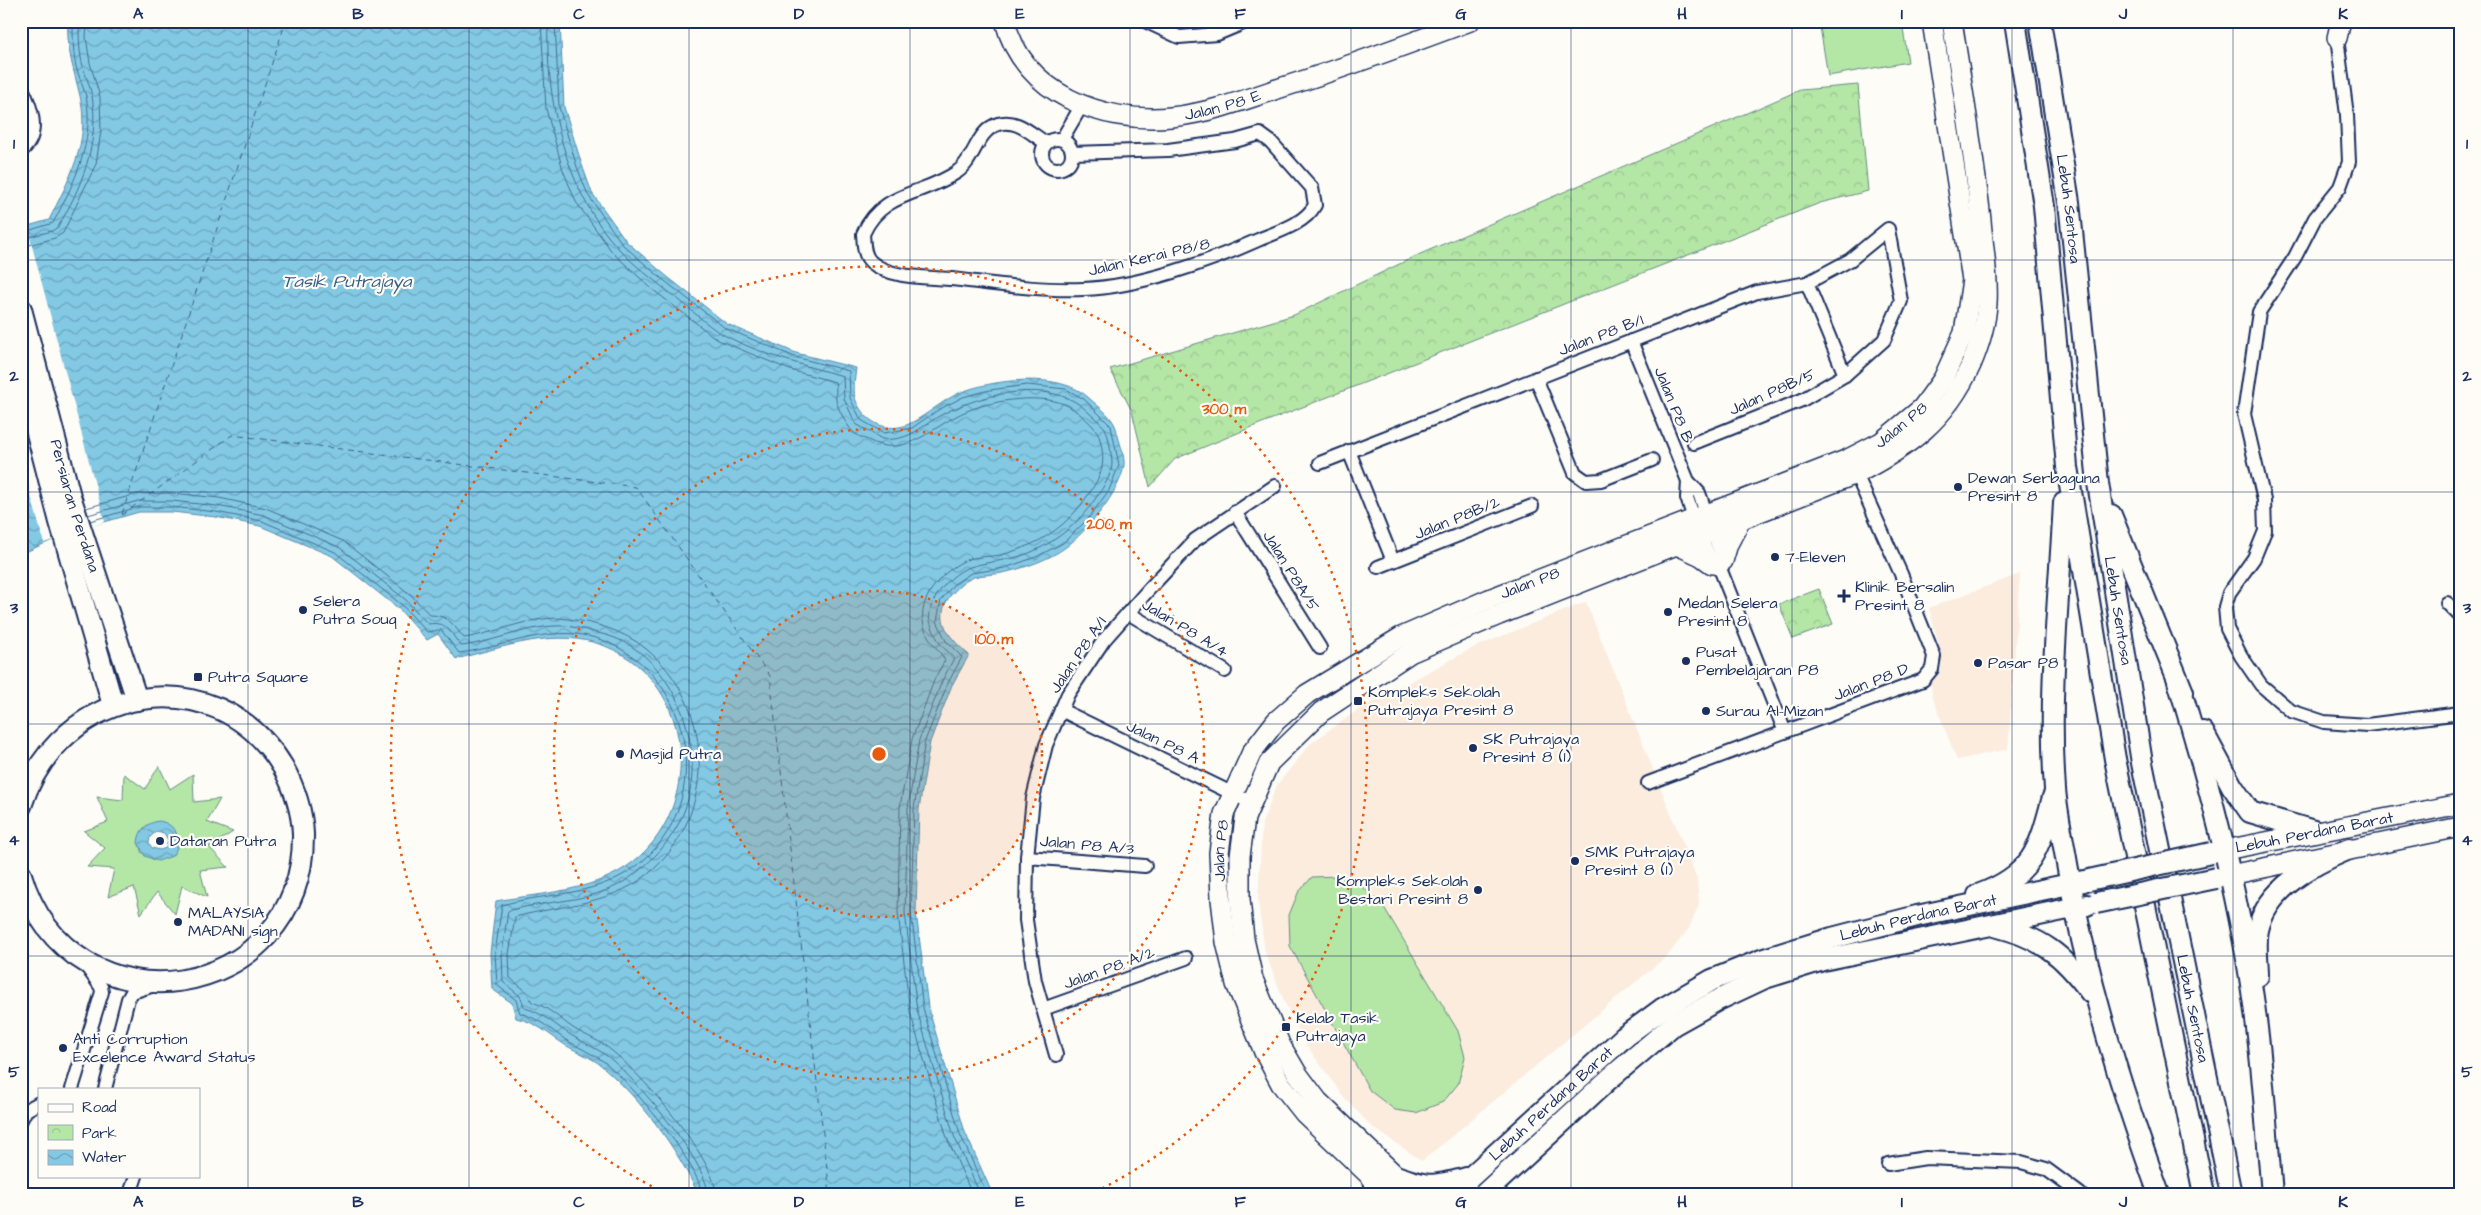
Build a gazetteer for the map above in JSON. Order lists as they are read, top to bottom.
{
  "streets": {
    "main road": ["Lebuh Sentosa", "Persiaran Perdana", "Lebuh Perdana Barat"],
    "street": [
      "Jalan P8 E",
      "Jalan Kerai P8/8",
      "Jalan P8 B/1",
      "Jalan P8B/5",
      "Jalan P8 B",
      "Jalan P8",
      "Jalan P8B/2",
      "Jalan P8A/5",
      "Jalan P8 A/4",
      "Jalan P8 A/1",
      "Jalan P8 D",
      "Jalan P8 A",
      "Jalan P8 A/3",
      "Jalan P8 A/2"
    ]
  },
  "crossings": [
    ["Jalan P8 B/1", "Jalan P8B/5"],
    ["Jalan P8 B/1", "Jalan P8 B"],
    ["Jalan P8 B", "Jalan P8"],
    ["Jalan P8 B", "Jalan P8 D"],
    ["Jalan P8", "Jalan P8 D"],
    ["Jalan P8", "Jalan P8 A"],
    ["Jalan P8A/5", "Jalan P8 A/1"],
    ["Jalan P8 A/4", "Jalan P8 A/1"],
    ["Jalan P8 A/1", "Jalan P8 A"],
    ["Jalan P8 A/1", "Jalan P8 A/3"],
    ["Jalan P8 A/1", "Jalan P8 A/2"]
  ],
  "water": ["Tasik Putrajaya"],
  "places": {
    "other": [
      "Dewan Serbaguna Presint 8",
      "7-Eleven",
      "Selera Putra Souq",
      "Medan Selera Presint 8",
      "Pusat Pembelajaran P8",
      "Pasar P8",
      "Surau Al-Mizan",
      "SK Putrajaya Presint 8 (1)",
      "Masjid Putra",
      "Dataran Putra",
      "SMK Putrajaya Presint 8 (1)",
      "Kompleks Sekolah Bestari Presint 8",
      "MALAYSIA MADANI sign",
      "Anti Corruption Excelence Award Status"
    ],
    "health": ["Klinik Bersalin Presint 8"],
    "transit": ["Putra Square", "Kompleks Sekolah Putrajaya Presint 8", "Kelab Tasik Putrajaya"]
  },
  "legend": ["Road", "Park", "Water"],
  "grid": {
    "columns": [
      "A",
      "B",
      "C",
      "D",
      "E",
      "F",
      "G",
      "H",
      "I",
      "J",
      "K"
    ],
    "rows": [
      "1",
      "2",
      "3",
      "4",
      "5"
    ]
  },
  "rings": ["300 m", "200 m", "100 m"]
}
